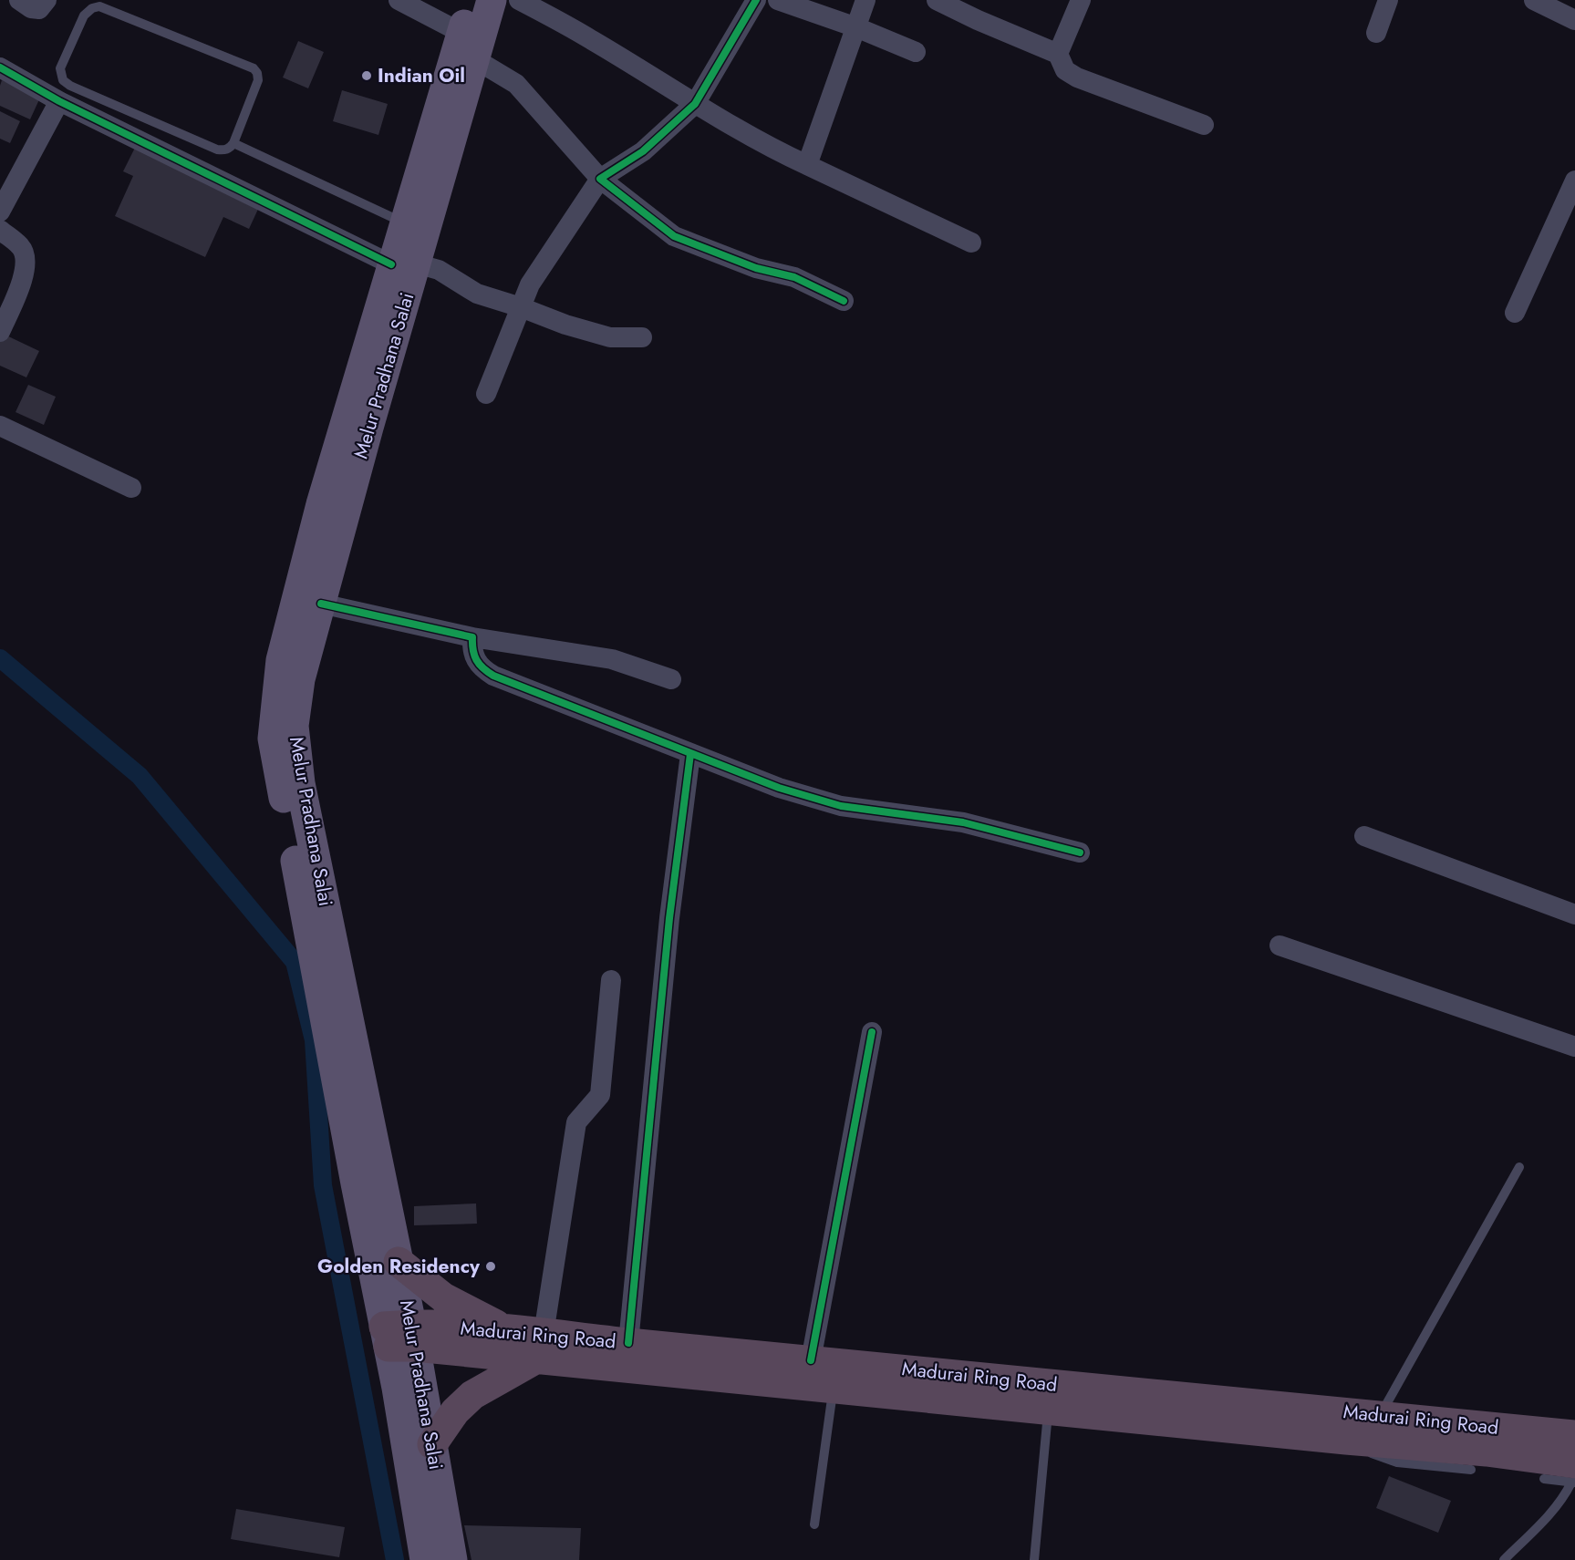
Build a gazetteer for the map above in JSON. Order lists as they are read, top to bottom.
{
  "streets": {
    "highway": ["Madurai Ring Road"],
    "main road": ["Melur Pradhana Salai"]
  },
  "crossings": [
    ["Melur Pradhana Salai", "Madurai Ring Road"]
  ],
  "places": ["Indian Oil", "Golden Residency"]
}
